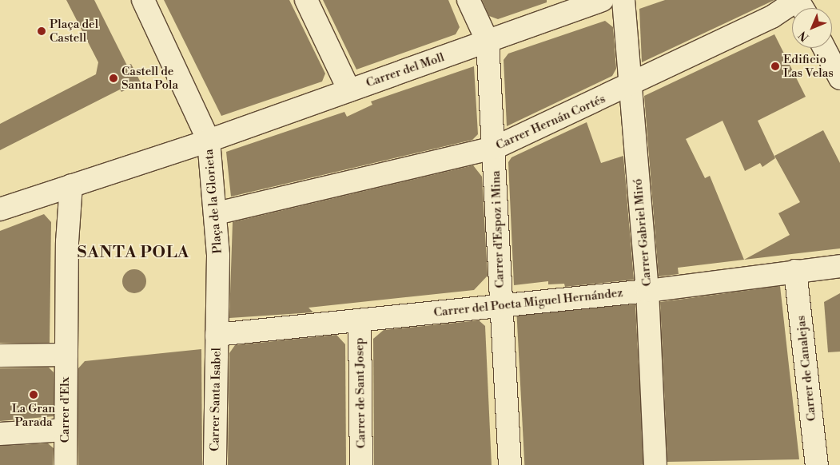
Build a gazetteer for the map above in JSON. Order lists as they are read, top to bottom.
{
  "streets": {
    "street": [
      "Carrer del Moll",
      "Carrer Hernán Cortés",
      "Plaça de la Glorieta",
      "Carrer d'Espoz i Mina",
      "Carrer Gabriel Miró",
      "Carrer del Poeta Miguel Hernández",
      "Carrer de Canalejas",
      "Carrer de Sant Josep",
      "Carrer Santa Isabel",
      "Carrer d'Elx"
    ]
  },
  "crossings": [
    ["Carrer del Moll", "Plaça de la Glorieta"],
    ["Carrer del Moll", "Carrer d'Espoz i Mina"],
    ["Carrer Hernán Cortés", "Plaça de la Glorieta"],
    ["Carrer Hernán Cortés", "Carrer d'Espoz i Mina"],
    ["Carrer Hernán Cortés", "Carrer Gabriel Miró"],
    ["Plaça de la Glorieta", "Carrer del Poeta Miguel Hernández"],
    ["Plaça de la Glorieta", "Carrer Santa Isabel"],
    ["Carrer d'Espoz i Mina", "Carrer del Poeta Miguel Hernández"],
    ["Carrer Gabriel Miró", "Carrer del Poeta Miguel Hernández"],
    ["Carrer del Poeta Miguel Hernández", "Carrer de Canalejas"],
    ["Carrer del Poeta Miguel Hernández", "Carrer de Sant Josep"],
    ["Carrer del Poeta Miguel Hernández", "Carrer Santa Isabel"]
  ],
  "districts": ["SANTA POLA"],
  "places": [
    "Plaça del Castell",
    "Edificio Las Velas",
    "Castell de Santa Pola",
    "La Gran Parada"
  ],
  "north": "bottom left"
}
